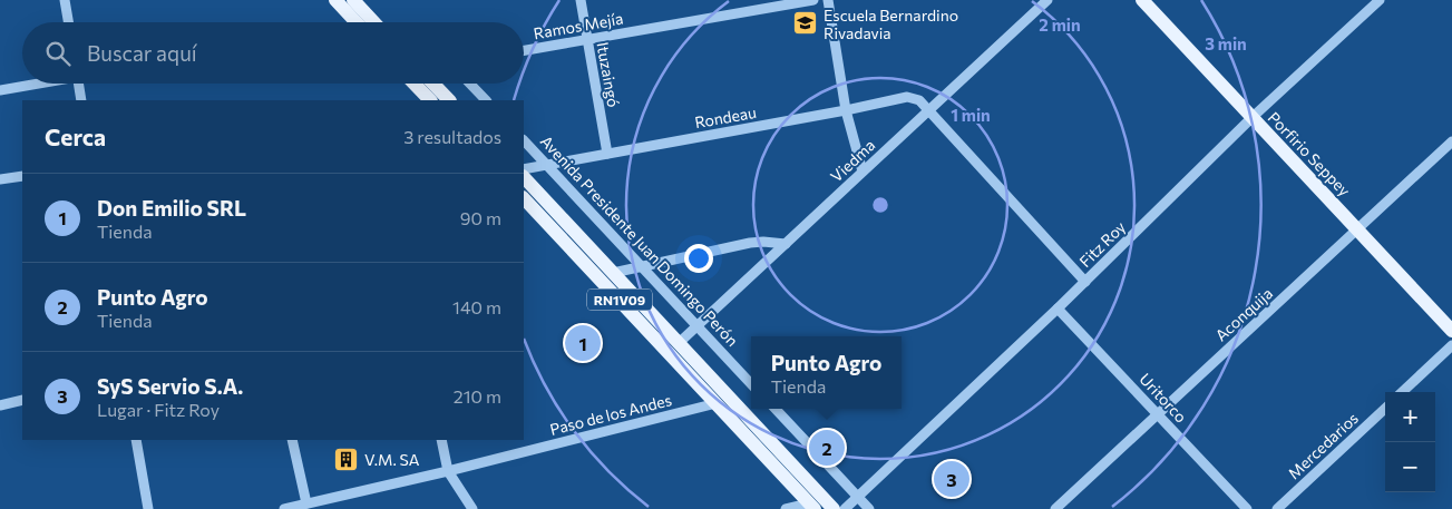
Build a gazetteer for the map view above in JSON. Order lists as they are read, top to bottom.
{
  "streets": {
    "main road": ["Porfirio Seppey", "RN1V09"],
    "street": [
      "Ramos Mejía",
      "Ituzaingó",
      "Rondeau",
      "Viedma",
      "Avenida Presidente Juan Domingo Perón",
      "Fitz Roy",
      "Aconquija",
      "Uritorco",
      "Paso de los Andes",
      "Mercedarios"
    ]
  },
  "crossings": [
    ["Ramos Mejía", "Ituzaingó"],
    ["Ituzaingó", "Rondeau"],
    ["Rondeau", "Viedma"],
    ["Rondeau", "Avenida Presidente Juan Domingo Perón"],
    ["Porfirio Seppey", "Fitz Roy"],
    ["Porfirio Seppey", "Aconquija"],
    ["Viedma", "Avenida Presidente Juan Domingo Perón"],
    ["Viedma", "RN1V09"],
    ["Fitz Roy", "Uritorco"],
    ["RN1V09", "Paso de los Andes"],
    ["Aconquija", "Uritorco"]
  ],
  "places": {
    "school or university": ["Escuela Bernardino Rivadavia"],
    "building": ["V.M. SA"]
  },
  "page": {
    "search": "Buscar aquí",
    "heading": ["Cerca", "3 resultados"],
    "list": [
      {
        "mark": "1",
        "name": "Don Emilio SRL",
        "note": "Tienda",
        "value": "90 m"
      },
      {
        "mark": "2",
        "name": "Punto Agro",
        "note": "Tienda",
        "value": "140 m"
      },
      {
        "mark": "3",
        "name": "SyS Servio S.A.",
        "note": "Lugar · Fitz Roy",
        "value": "210 m"
      }
    ],
    "pins": ["1", "2", "3"],
    "popup": ["Punto Agro", "Tienda"],
    "map_buttons": ["+", "−"]
  },
  "rings": ["2 min", "3 min", "1 min"]
}
